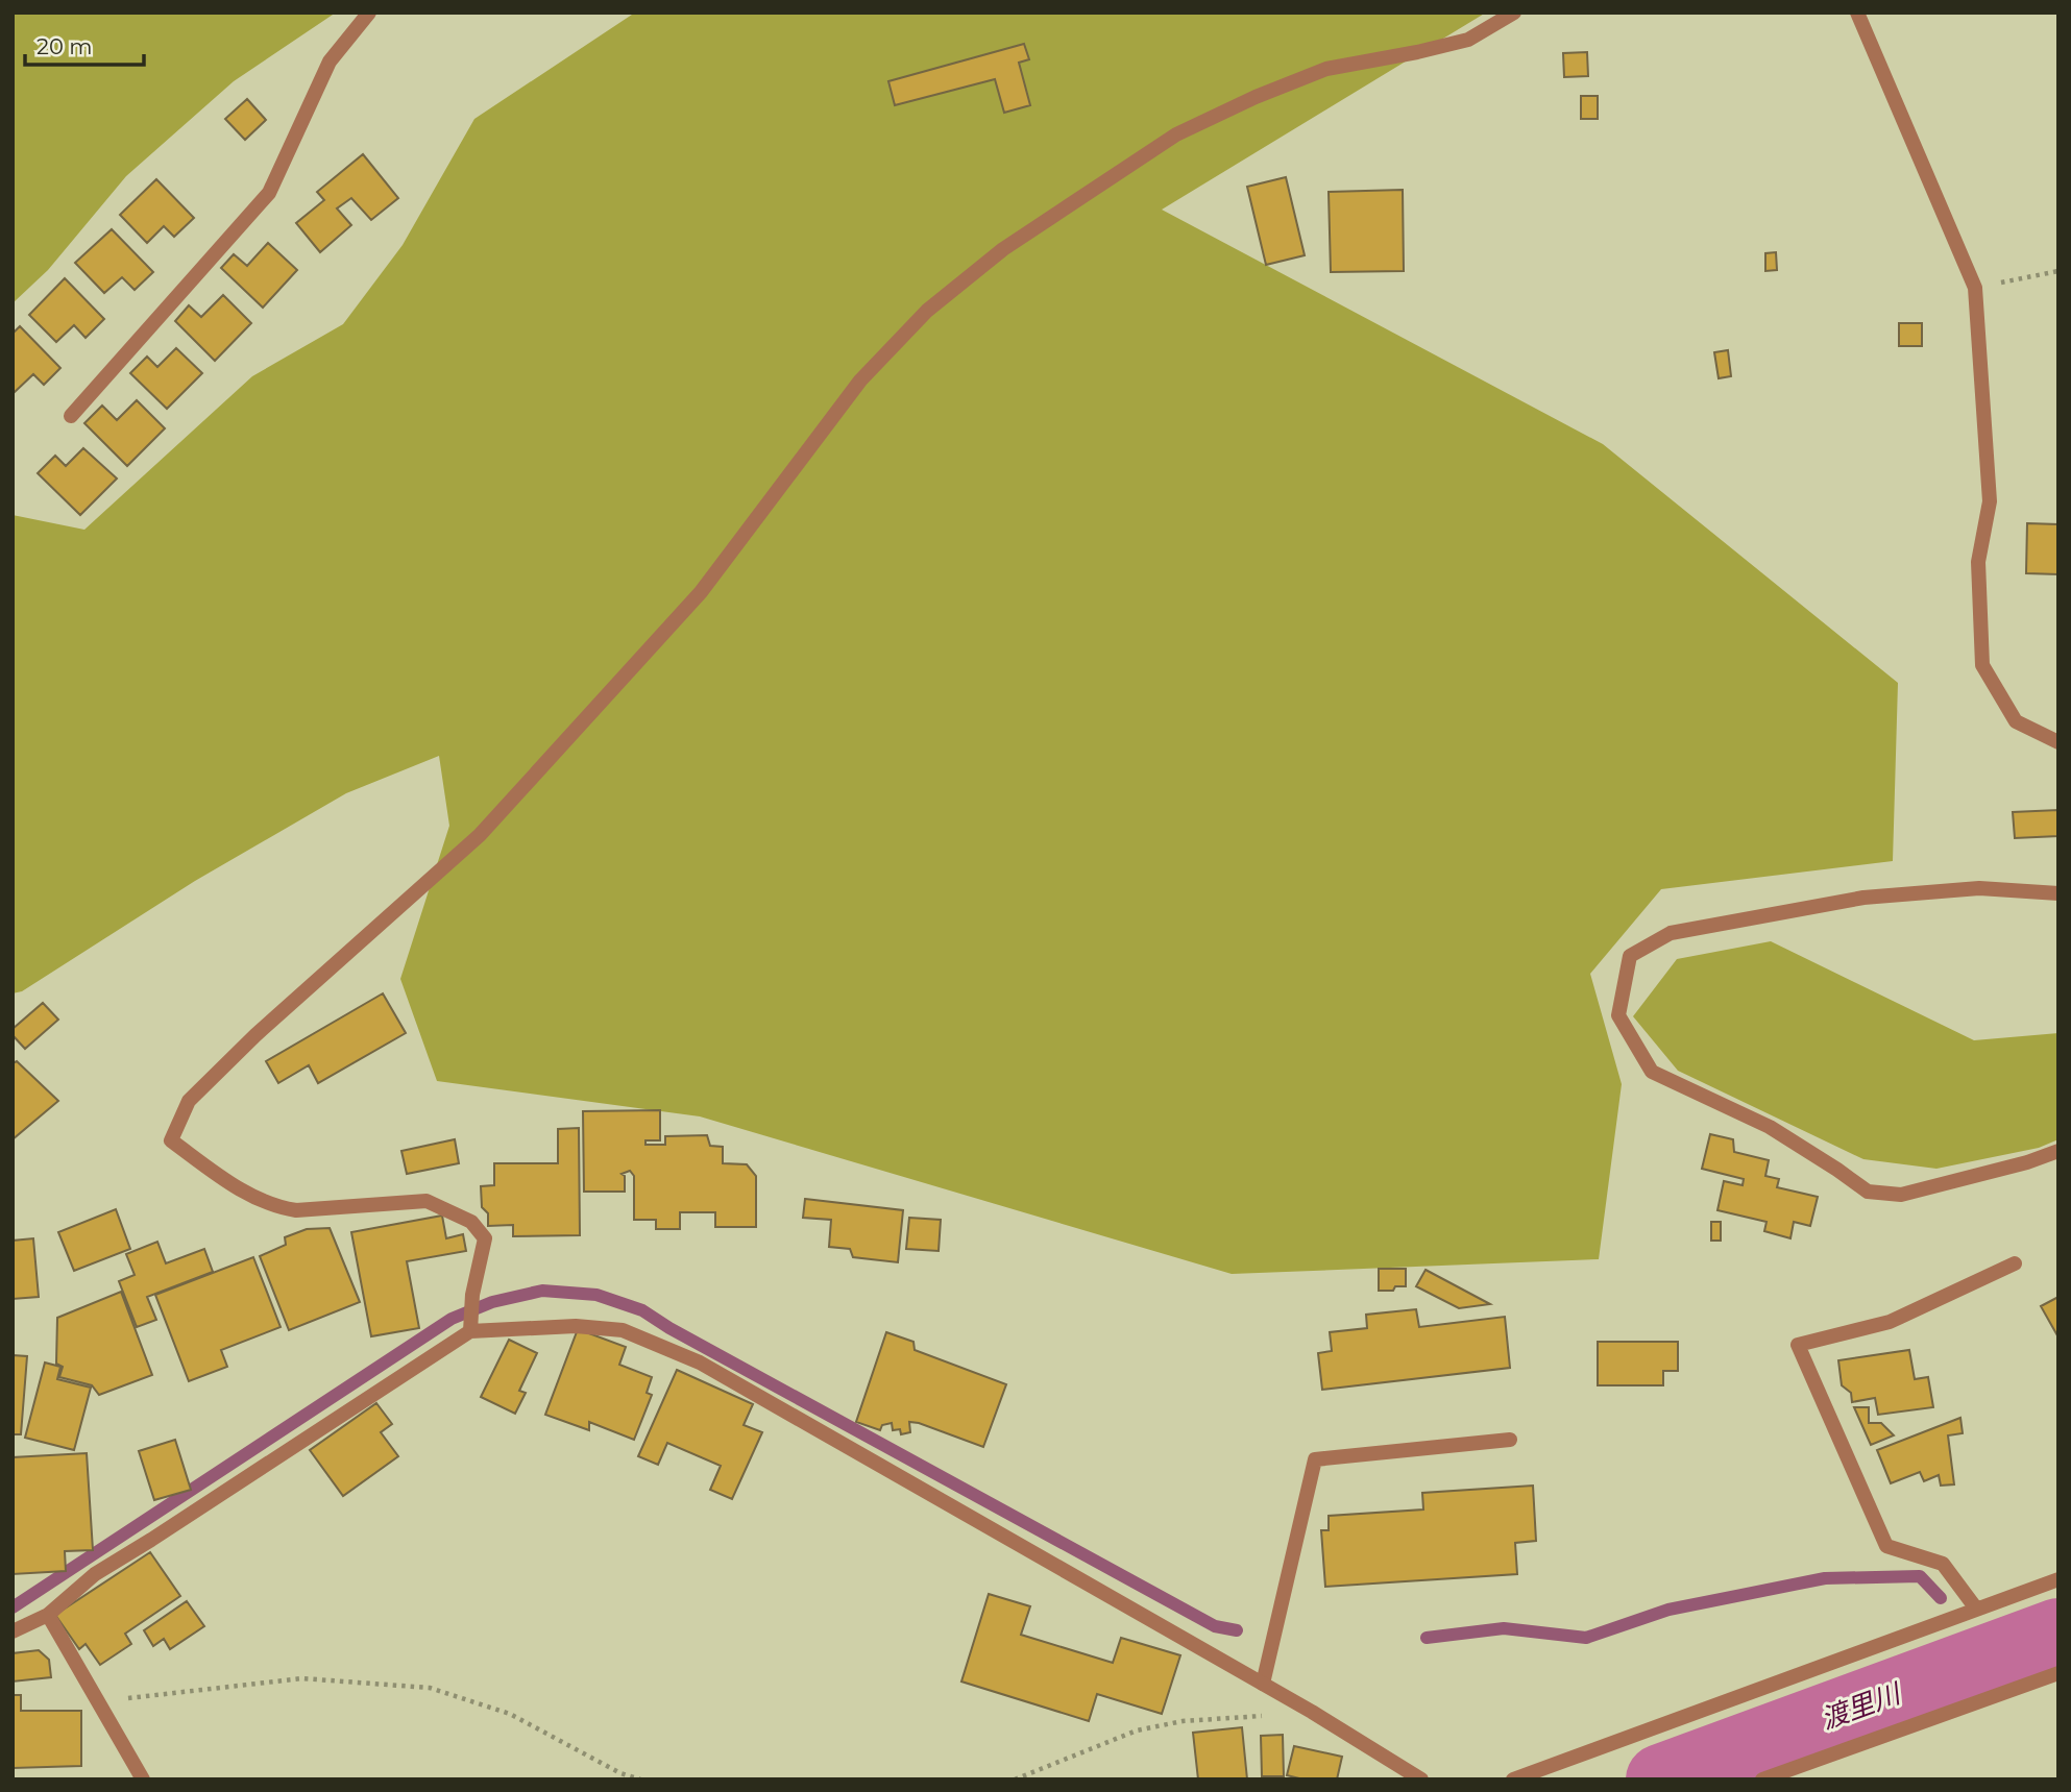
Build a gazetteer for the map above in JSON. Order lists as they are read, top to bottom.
{
  "water": ["渡里川"],
  "scale_bar": "20 m"
}
